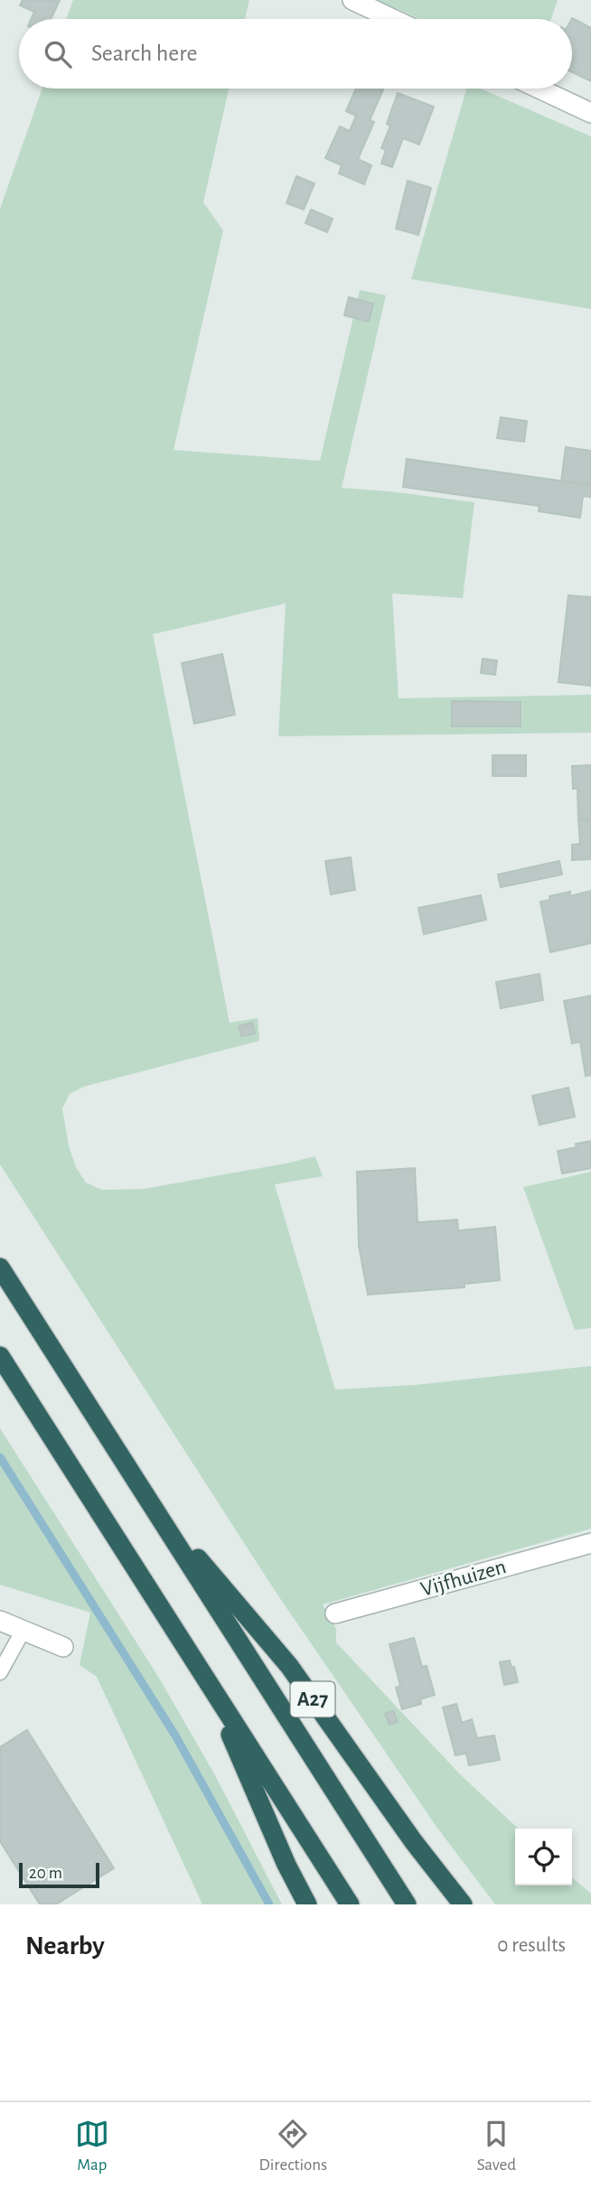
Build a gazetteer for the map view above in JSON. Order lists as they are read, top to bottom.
{
  "streets": {
    "highway": ["A27"],
    "street": ["Vijfhuizen"]
  },
  "scale_bar": "20 m",
  "page": {
    "search": "Search here",
    "scale": "20 m",
    "heading": ["Nearby", "0 results"],
    "nav": ["Map", "Directions", "Saved"]
  }
}
